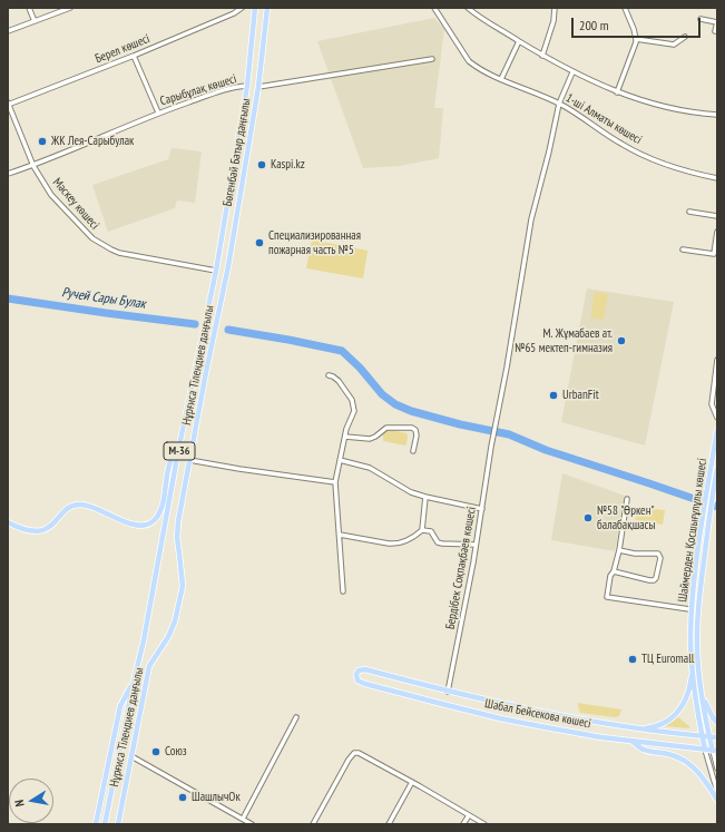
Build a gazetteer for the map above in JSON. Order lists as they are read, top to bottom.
{
  "streets": {
    "main road": [
      "Сарыбұлақ көшесі",
      "Бөгенбай Батыр даңғылы",
      "Мәскеу көшесі",
      "Нұрғиса Тілендиев даңғылы",
      "M-36",
      "Шаймерден Қосшығұлұлы көшесі",
      "Шабал Бейсекова көшесі"
    ],
    "street": ["Берел көшесі", "1-ші Алматы көшесі", "Бердібек Соқпақбаев көшесі"]
  },
  "crossings": [
    ["Берел көшесі", "Мәскеу көшесі"],
    ["Сарыбұлақ көшесі", "Бөгенбай Батыр даңғылы"],
    ["Сарыбұлақ көшесі", "Мәскеу көшесі"],
    ["1-ші Алматы көшесі", "Бердібек Соқпақбаев көшесі"],
    ["Бөгенбай Батыр даңғылы", "Мәскеу көшесі"],
    ["Бөгенбай Батыр даңғылы", "Нұрғиса Тілендиев даңғылы"],
    ["Мәскеу көшесі", "Нұрғиса Тілендиев даңғылы"],
    ["Шаймерден Қосшығұлұлы көшесі", "Шабал Бейсекова көшесі"],
    ["Бердібек Соқпақбаев көшесі", "Шабал Бейсекова көшесі"]
  ],
  "water": ["Ручей Сары Булак"],
  "places": [
    "ЖК Лея-Сарыбулак",
    "Kaspi.kz",
    "Специализированная пожарная часть №5",
    "М. Жұмабаев ат. №65 мектеп-гимназия",
    "UrbanFit",
    "№58 \"Өркен\" балабақшасы",
    "ТЦ Euromall",
    "Союз",
    "ШашлычОк"
  ],
  "scale_bar": "200 m",
  "north": "left"
}
